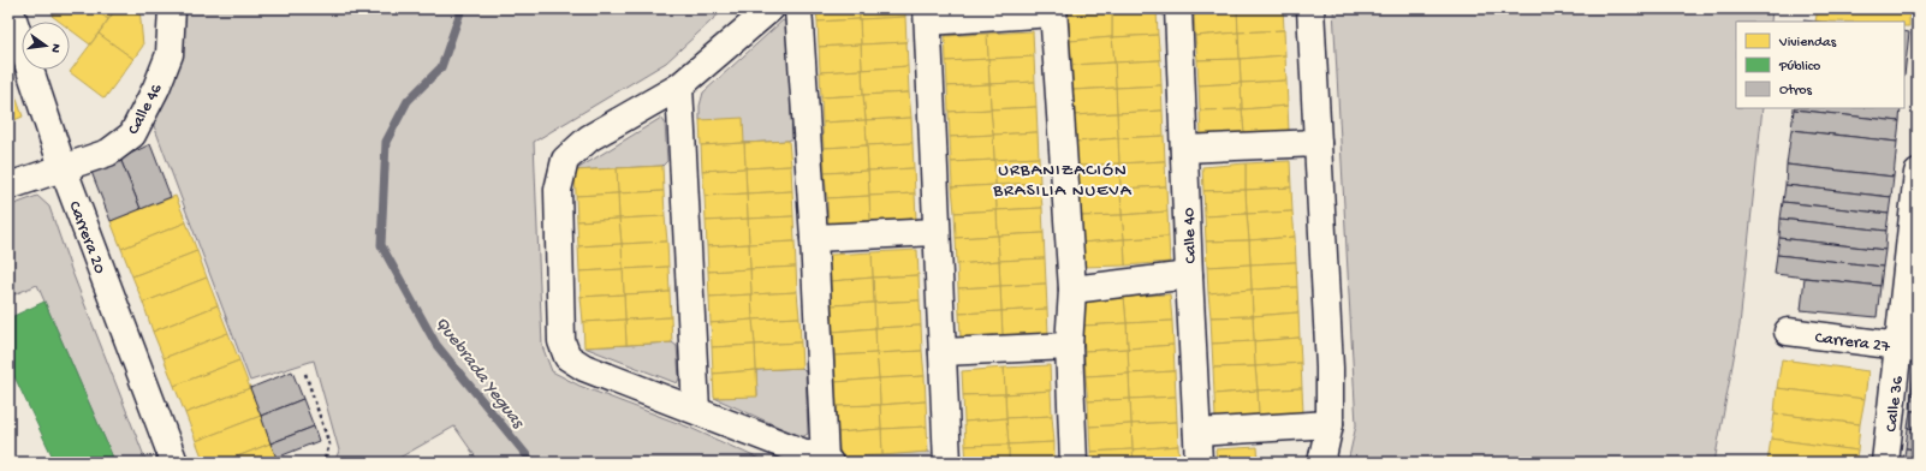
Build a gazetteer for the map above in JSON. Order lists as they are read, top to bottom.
{
  "streets": {
    "street": [
      "Calle 46",
      "Calle 40",
      "Carrera 20",
      "Carrera 27",
      "Calle 36"
    ]
  },
  "crossings": [
    ["Calle 46", "Carrera 20"],
    ["Carrera 27", "Calle 36"]
  ],
  "districts": ["URBANIZACIÓN BRASILIA NUEVA"],
  "water": ["Quebrada Yeguas"],
  "legend": ["Viviendas", "Público", "Otros"],
  "north": "right"
}
